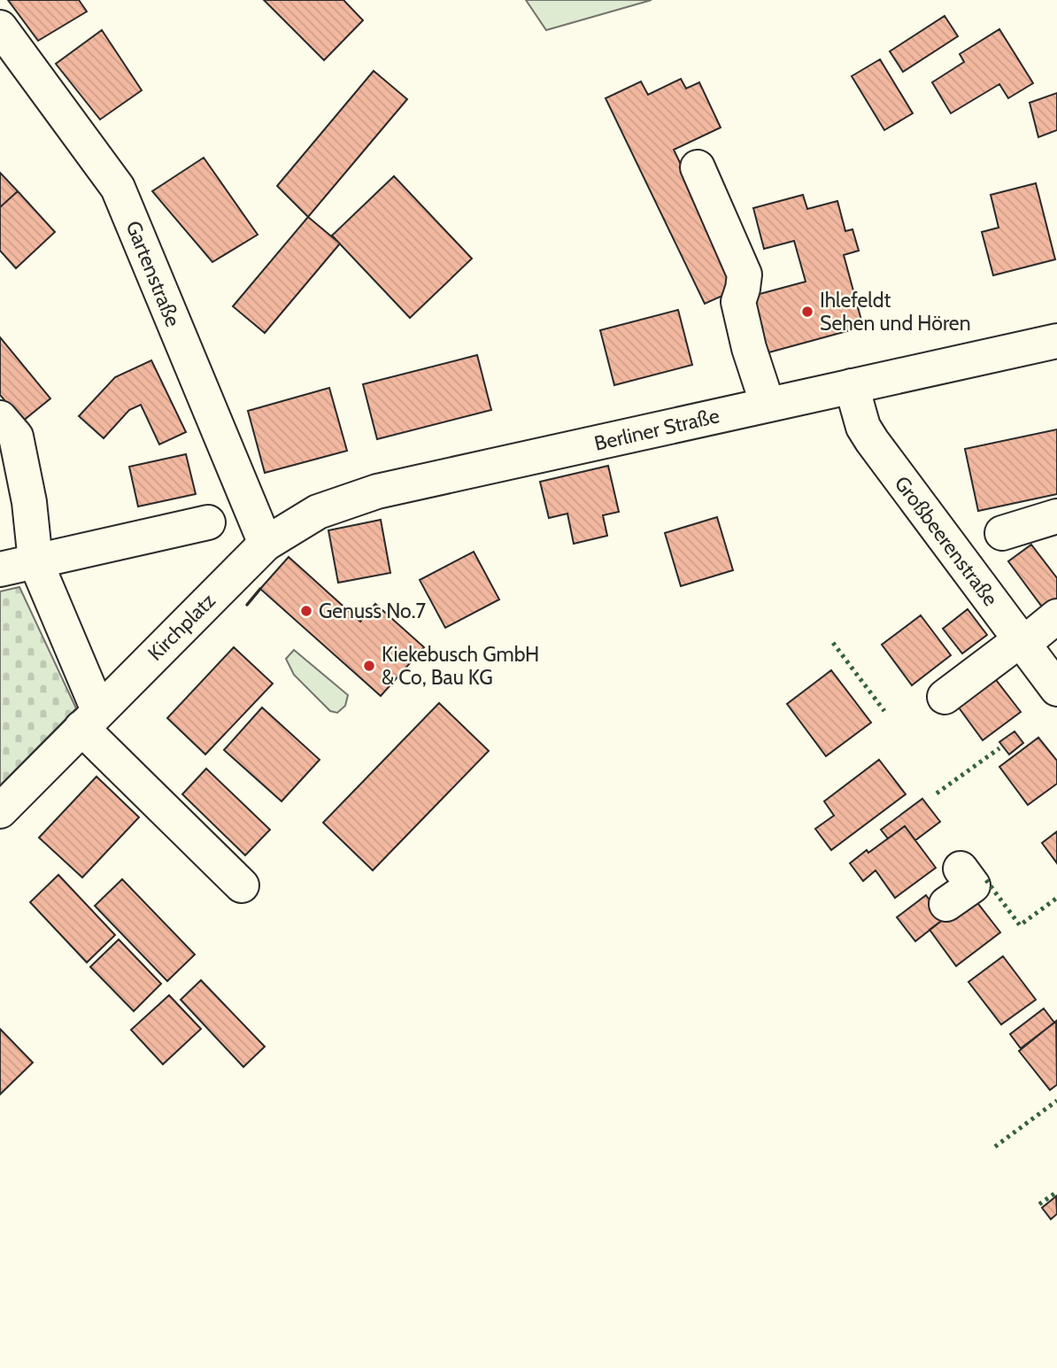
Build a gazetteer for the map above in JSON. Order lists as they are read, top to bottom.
{
  "streets": {
    "street": [
      "Gartenstraße",
      "Berliner Straße",
      "Großbeerenstraße",
      "Kirchplatz"
    ]
  },
  "crossings": [
    ["Gartenstraße", "Berliner Straße"],
    ["Gartenstraße", "Kirchplatz"],
    ["Berliner Straße", "Großbeerenstraße"],
    ["Berliner Straße", "Kirchplatz"]
  ],
  "places": ["Ihlefeldt Sehen und Hören", "Genuss No.7", "Kiekebusch GmbH & Co, Bau KG"]
}
